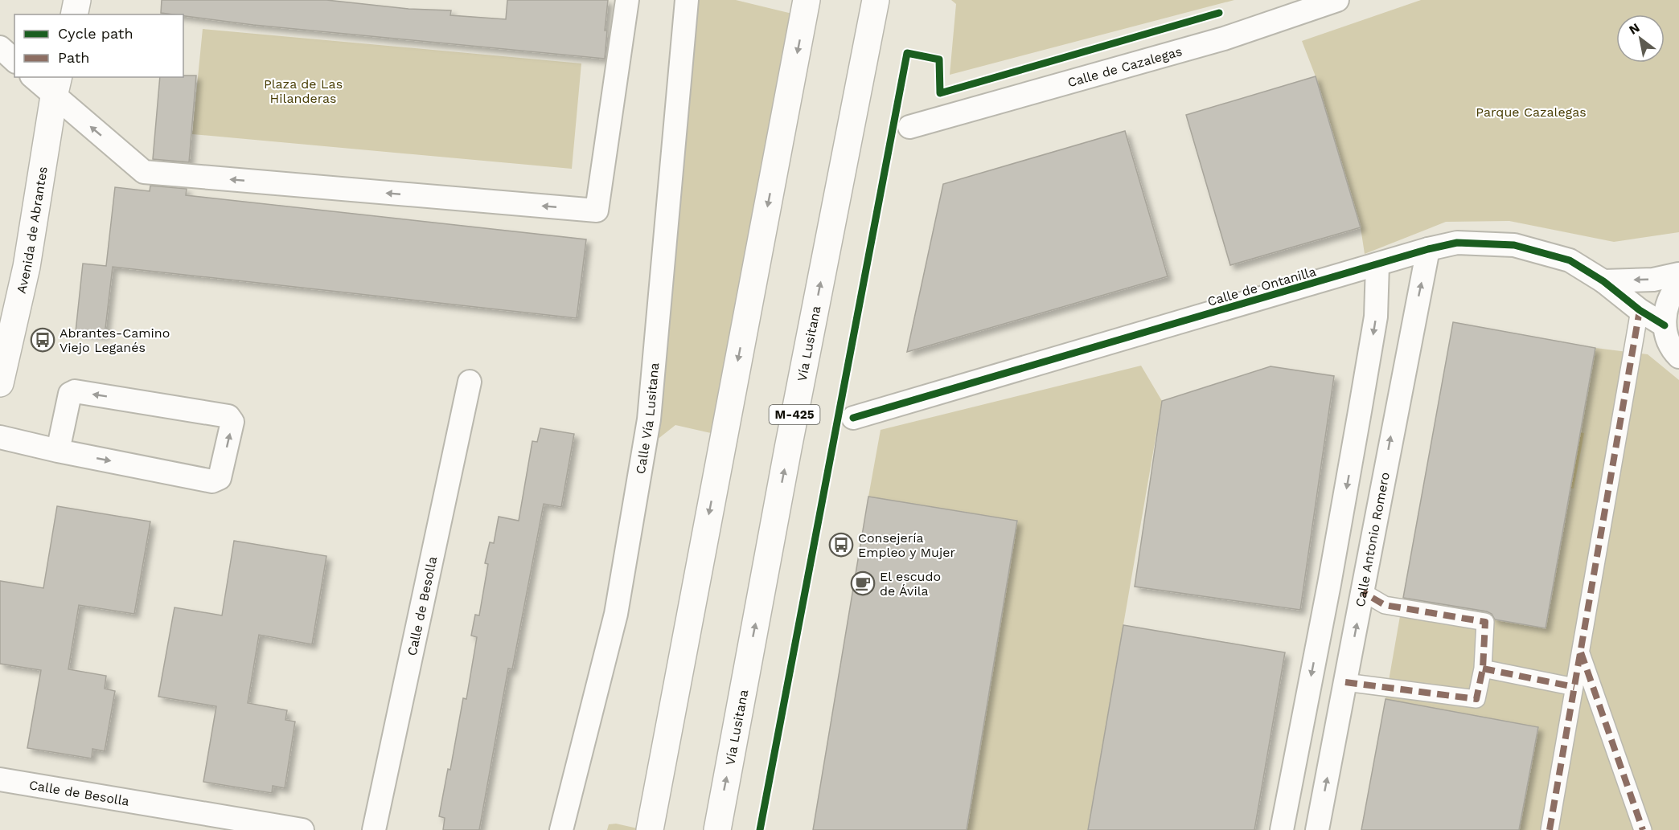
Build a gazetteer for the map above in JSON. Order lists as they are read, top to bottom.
{
  "streets": {
    "main road": ["Avenida de Abrantes", "Vía Lusitana", "M-425"],
    "street": [
      "Calle de Cazalegas",
      "Calle de Ontanilla",
      "Calle Vía Lusitana",
      "Calle Antonio Romero",
      "Calle de Besolla"
    ]
  },
  "crossings": [
    ["Calle de Ontanilla", "Calle Antonio Romero"]
  ],
  "parks": ["Plaza de Las Hilanderas", "Parque Cazalegas"],
  "places": {
    "bus stop": ["Abrantes-Camino Viejo Leganés", "Consejería Empleo y Mujer"],
    "cafe": ["El escudo de Ávila"]
  },
  "legend": ["Cycle path", "Path"],
  "north": "top left"
}
